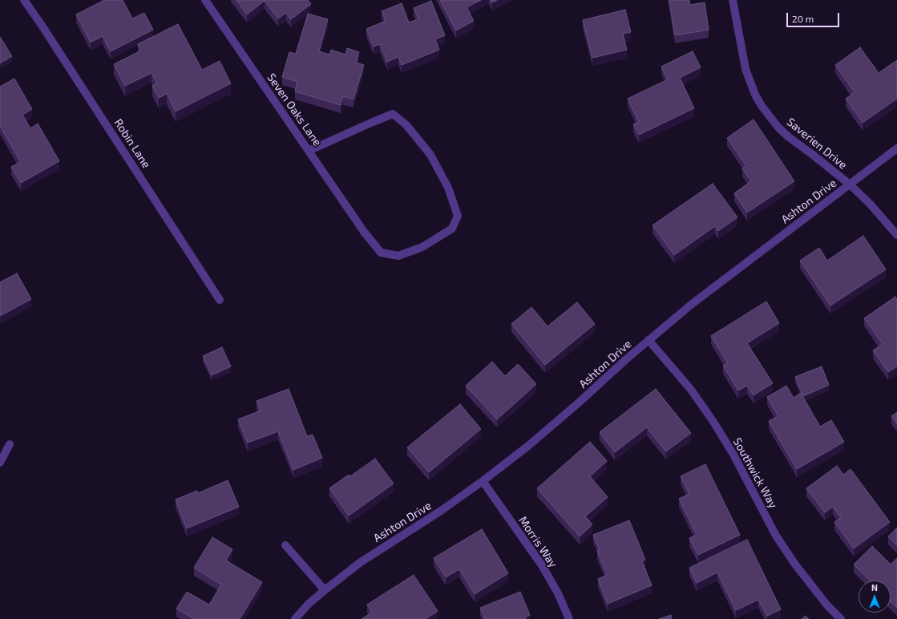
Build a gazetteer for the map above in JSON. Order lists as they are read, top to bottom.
{
  "streets": {
    "street": [
      "Seven Oaks Lane",
      "Robin Lane",
      "Saverien Drive",
      "Ashton Drive",
      "Southwick Way",
      "Morris Way"
    ]
  },
  "crossings": [
    ["Saverien Drive", "Ashton Drive"],
    ["Ashton Drive", "Southwick Way"],
    ["Ashton Drive", "Morris Way"]
  ],
  "scale_bar": "20 m",
  "north": "top"
}
